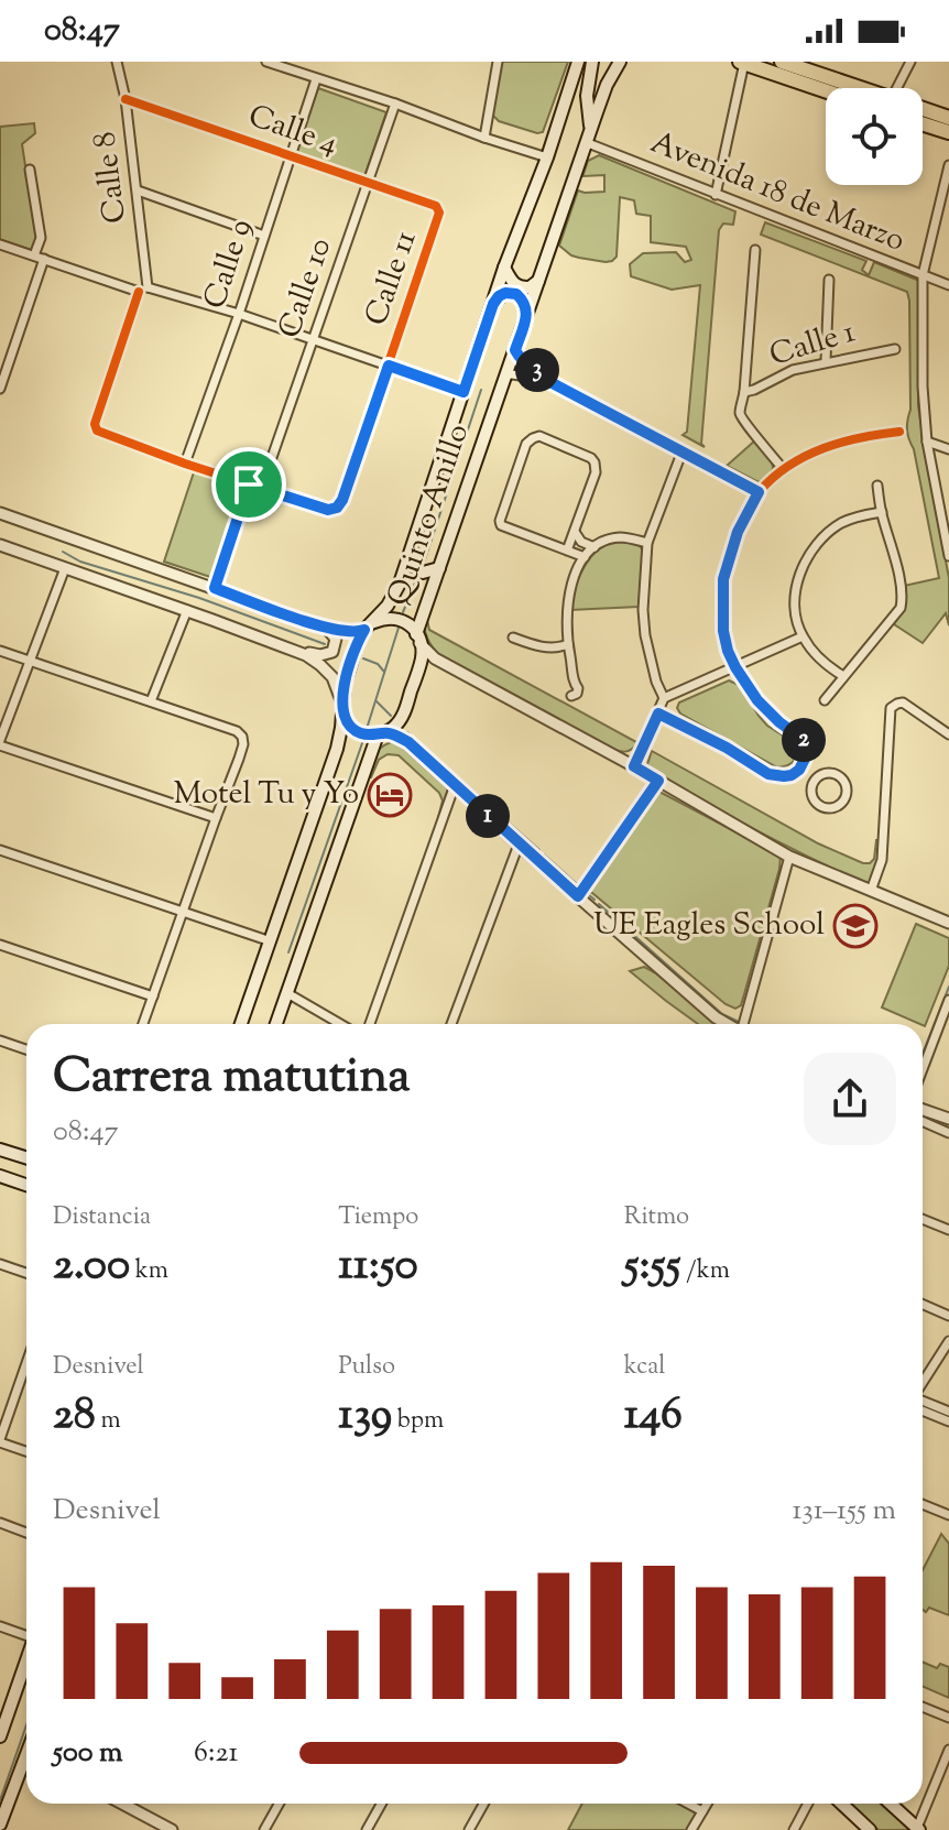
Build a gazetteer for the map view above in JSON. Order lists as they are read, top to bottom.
{
  "streets": {
    "main road": ["Quinto Anillo"],
    "street": [
      "Calle 4",
      "Calle 8",
      "Avenida 18 de Marzo",
      "Calle 9",
      "Calle 11",
      "Calle 10",
      "Calle 1"
    ]
  },
  "crossings": [
    ["Calle 4", "Calle 8"],
    ["Calle 4", "Calle 9"],
    ["Calle 4", "Calle 11"],
    ["Calle 4", "Calle 10"],
    ["Avenida 18 de Marzo", "Quinto Anillo"],
    ["Calle 11", "Calle 10"]
  ],
  "places": {
    "hotel": ["Motel Tu y Yo"],
    "school or university": ["UE Eagles School"]
  },
  "page": {
    "status": "08:47",
    "pins": ["3", "2", "1"],
    "heading": ["Carrera matutina", "08:47"],
    "stats": [
      ["Distancia", "2.00 km"],
      ["Tiempo", "11:50"],
      ["Ritmo", "5:55 /km"],
      ["Desnivel", "28 m"],
      ["Pulso", "139 bpm"],
      ["kcal", "146"]
    ],
    "chart": ["Desnivel", "131–155 m"],
    "list": [
      {
        "name": "500 m",
        "note": "6:21"
      }
    ]
  }
}
